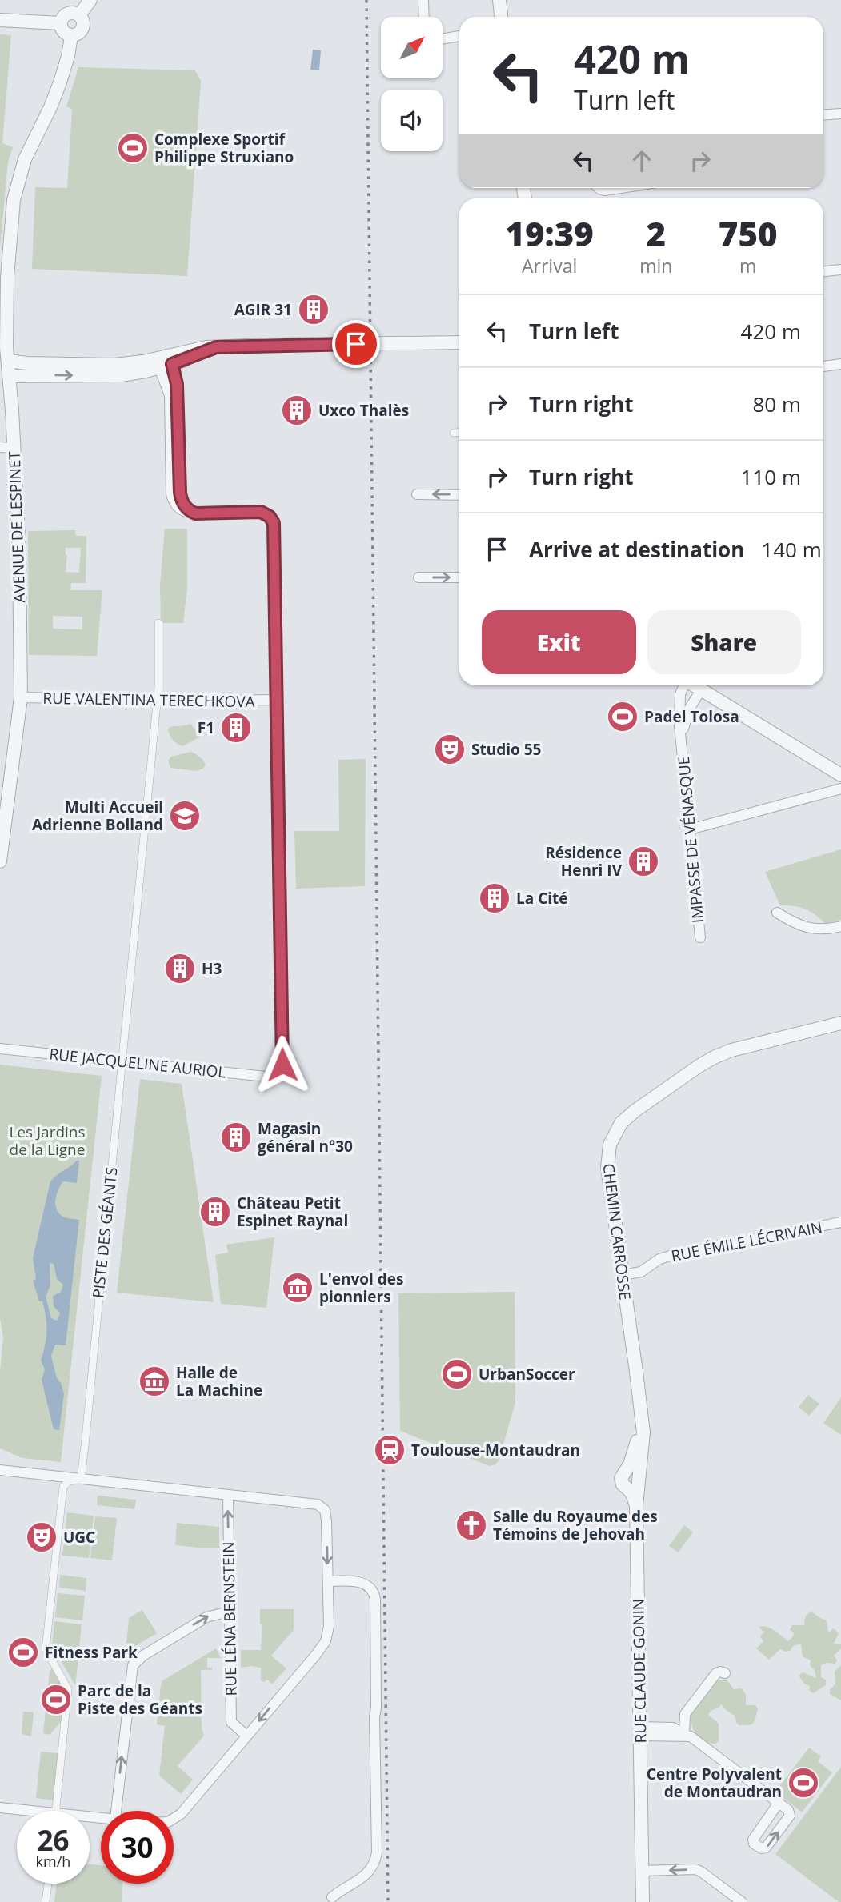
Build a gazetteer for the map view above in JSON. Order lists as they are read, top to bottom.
{
  "streets": {
    "street": [
      "AVENUE DE LESPINET",
      "RUE VALENTINA TERECHKOVA",
      "IMPASSE DE VÉNASQUE",
      "RUE JACQUELINE AURIOL",
      "CHEMIN CARROSSE",
      "PISTE DES GÉANTS",
      "RUE ÉMILE LÉCRIVAIN",
      "RUE LÉNA BERNSTEIN",
      "RUE CLAUDE GONIN"
    ]
  },
  "crossings": [
    ["AVENUE DE LESPINET", "RUE VALENTINA TERECHKOVA"],
    ["RUE VALENTINA TERECHKOVA", "RUE JACQUELINE AURIOL"],
    ["RUE VALENTINA TERECHKOVA", "PISTE DES GÉANTS"],
    ["RUE JACQUELINE AURIOL", "PISTE DES GÉANTS"],
    ["CHEMIN CARROSSE", "RUE ÉMILE LÉCRIVAIN"],
    ["CHEMIN CARROSSE", "RUE CLAUDE GONIN"]
  ],
  "one_way": ["RUE LÉNA BERNSTEIN"],
  "parks": ["Les Jardins de la Ligne"],
  "places": {
    "sports": [
      "Complexe Sportif Philippe Struxiano",
      "Padel Tolosa",
      "UrbanSoccer",
      "Fitness Park",
      "Parc de la Piste des Géants",
      "Centre Polyvalent de Montaudran"
    ],
    "building": [
      "AGIR 31",
      "Uxco Thalès",
      "F1",
      "Résidence Henri IV",
      "La Cité",
      "H3",
      "Magasin général n°30",
      "Château Petit Espinet Raynal"
    ],
    "theatre": ["Studio 55", "UGC"],
    "school or university": ["Multi Accueil Adrienne Bolland"],
    "museum": ["L'envol des pionniers", "Halle de La Machine"],
    "station": ["Toulouse-Montaudran"],
    "church": ["Salle du Royaume des Témoins de Jehovah"]
  },
  "north": "top right",
  "page": {
    "turn": ["420 m", "Turn left"],
    "eta": [
      "19:39",
      "Arrival",
      "2",
      "min",
      "750",
      "m"
    ],
    "list": [
      {
        "name": "Turn left",
        "value": "420 m"
      },
      {
        "name": "Turn right",
        "value": "80 m"
      },
      {
        "name": "Turn right",
        "value": "110 m"
      },
      {
        "name": "Arrive at destination",
        "value": "140 m"
      }
    ],
    "buttons": ["Exit", "Share"],
    "speed": "26 km/h",
    "limit": "30"
  }
}
